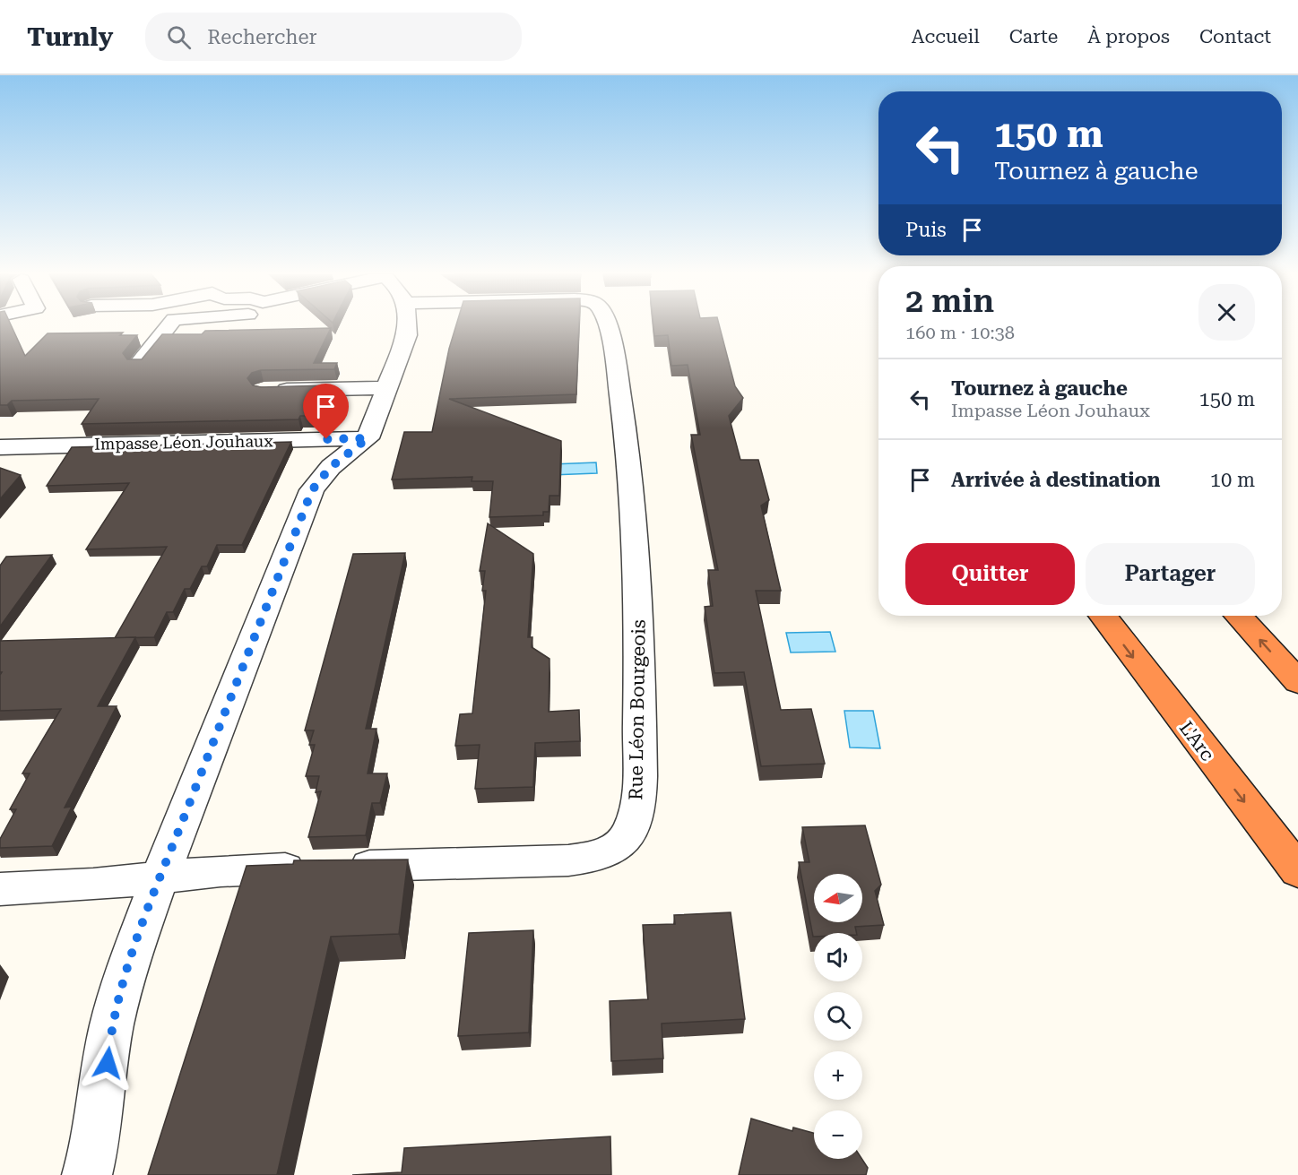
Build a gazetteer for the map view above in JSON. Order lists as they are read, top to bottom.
{
  "streets": {
    "highway": ["L'Arc"],
    "street": ["Impasse Léon Jouhaux", "Rue Léon Bourgeois"]
  },
  "one_way": ["L'Arc"],
  "north": "left",
  "page": {
    "header": "Turnly",
    "search": "Rechercher",
    "nav": [
      "Accueil",
      "Carte",
      "À propos",
      "Contact"
    ],
    "turn": ["150 m", "Tournez à gauche"],
    "then": "Puis",
    "heading": ["2 min", "160 m · 10:38"],
    "list": [
      {
        "name": "Tournez à gauche",
        "note": "Impasse Léon Jouhaux",
        "value": "150 m"
      },
      {
        "name": "Arrivée à destination",
        "value": "10 m"
      }
    ],
    "buttons": ["Quitter", "Partager"],
    "map_buttons": ["+", "−"]
  }
}
